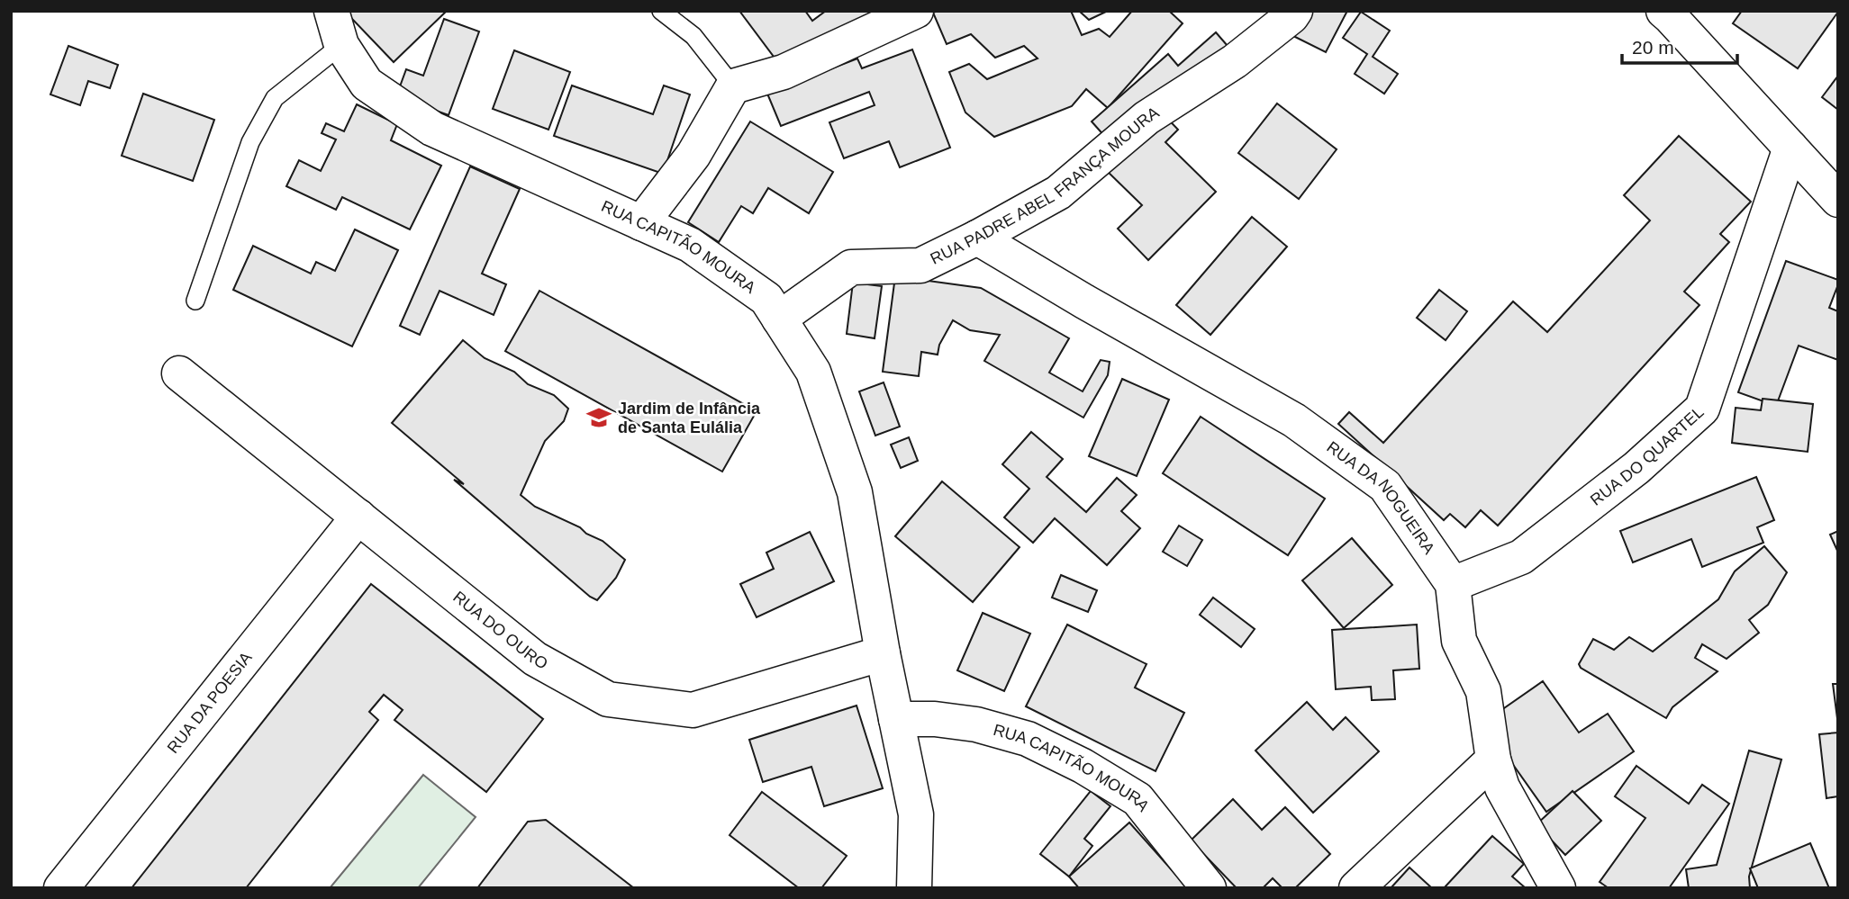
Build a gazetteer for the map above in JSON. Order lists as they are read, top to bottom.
{
  "streets": {
    "street": [
      "RUA PADRE ABEL FRANÇA MOURA",
      "RUA CAPITÃO MOURA",
      "RUA DO QUARTEL",
      "RUA DA NOGUEIRA",
      "RUA DO OURO",
      "RUA DA POESIA"
    ]
  },
  "crossings": [
    ["RUA PADRE ABEL FRANÇA MOURA", "RUA CAPITÃO MOURA"],
    ["RUA PADRE ABEL FRANÇA MOURA", "RUA DA NOGUEIRA"],
    ["RUA CAPITÃO MOURA", "RUA DO OURO"],
    ["RUA DO QUARTEL", "RUA DA NOGUEIRA"],
    ["RUA DO OURO", "RUA DA POESIA"]
  ],
  "places": {
    "school or university": ["Jardim de Infância de Santa Eulália"]
  },
  "scale_bar": "20 m"
}
